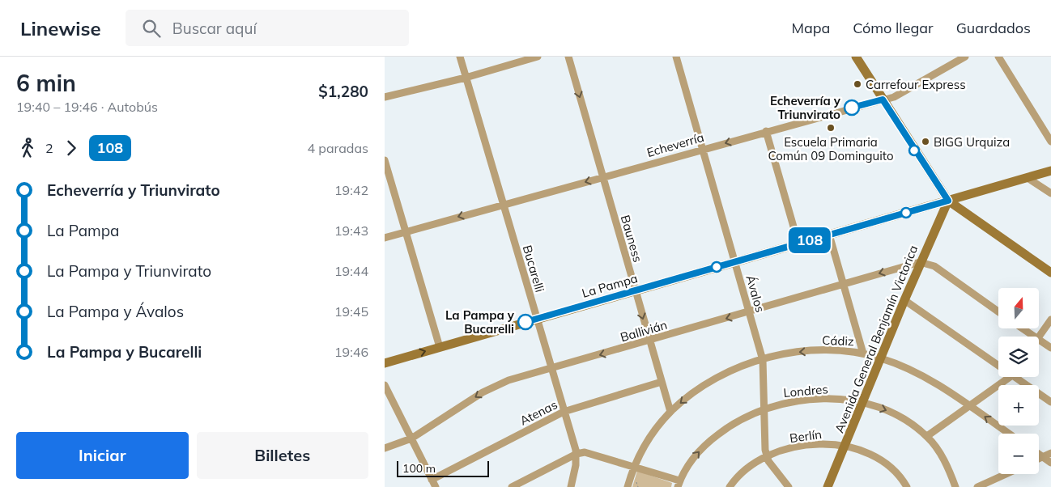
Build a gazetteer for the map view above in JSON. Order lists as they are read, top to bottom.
{
  "streets": {
    "street": [
      "Echeverría",
      "Bauness",
      "Bucarelli",
      "La Pampa",
      "Ávalos",
      "Ballivián",
      "Avenida General Benjamín Victorica",
      "Cádiz",
      "Londres",
      "Atenas",
      "Berlín"
    ]
  },
  "crossings": [
    ["Echeverría", "Bauness"],
    ["Echeverría", "Bucarelli"],
    ["Echeverría", "Ávalos"],
    ["Bauness", "La Pampa"],
    ["Bauness", "Ballivián"],
    ["Bauness", "Cádiz"],
    ["Bauness", "Atenas"],
    ["Bucarelli", "La Pampa"],
    ["Bucarelli", "Ballivián"],
    ["Bucarelli", "Atenas"],
    ["La Pampa", "Ávalos"],
    ["La Pampa", "Avenida General Benjamín Victorica"],
    ["Ávalos", "Ballivián"],
    ["Ávalos", "Cádiz"],
    ["Ávalos", "Londres"],
    ["Ávalos", "Berlín"],
    ["Ballivián", "Avenida General Benjamín Victorica"],
    ["Avenida General Benjamín Victorica", "Cádiz"],
    ["Avenida General Benjamín Victorica", "Londres"],
    ["Avenida General Benjamín Victorica", "Berlín"]
  ],
  "one_way": [
    "Echeverría",
    "Bauness",
    "Ballivián",
    "Cádiz",
    "Londres"
  ],
  "places": [
    "Carrefour Express",
    "Echeverría y Triunvirato",
    "Escuela Primaria Común 09 Dominguito",
    "BIGG Urquiza",
    "La Pampa y Bucarelli"
  ],
  "lines": ["bus line 108"],
  "scale_bar": "100 m",
  "north": "top",
  "page": {
    "header": "Linewise",
    "search": "Buscar aquí",
    "nav": ["Mapa", "Cómo llegar", "Guardados"],
    "heading": ["6 min", "19:40 – 19:46 · Autobús", "$1,280"],
    "on_map": "108",
    "legs": ["2", "108", "4 paradas"],
    "list": [
      {
        "name": "Echeverría y Triunvirato",
        "value": "19:42"
      },
      {
        "name": "La Pampa",
        "value": "19:43"
      },
      {
        "name": "La Pampa y Triunvirato",
        "value": "19:44"
      },
      {
        "name": "La Pampa y Ávalos",
        "value": "19:45"
      },
      {
        "name": "La Pampa y Bucarelli",
        "value": "19:46"
      }
    ],
    "map_buttons": ["+", "−"],
    "buttons": ["Iniciar", "Billetes"],
    "scale": "100 m"
  }
}
